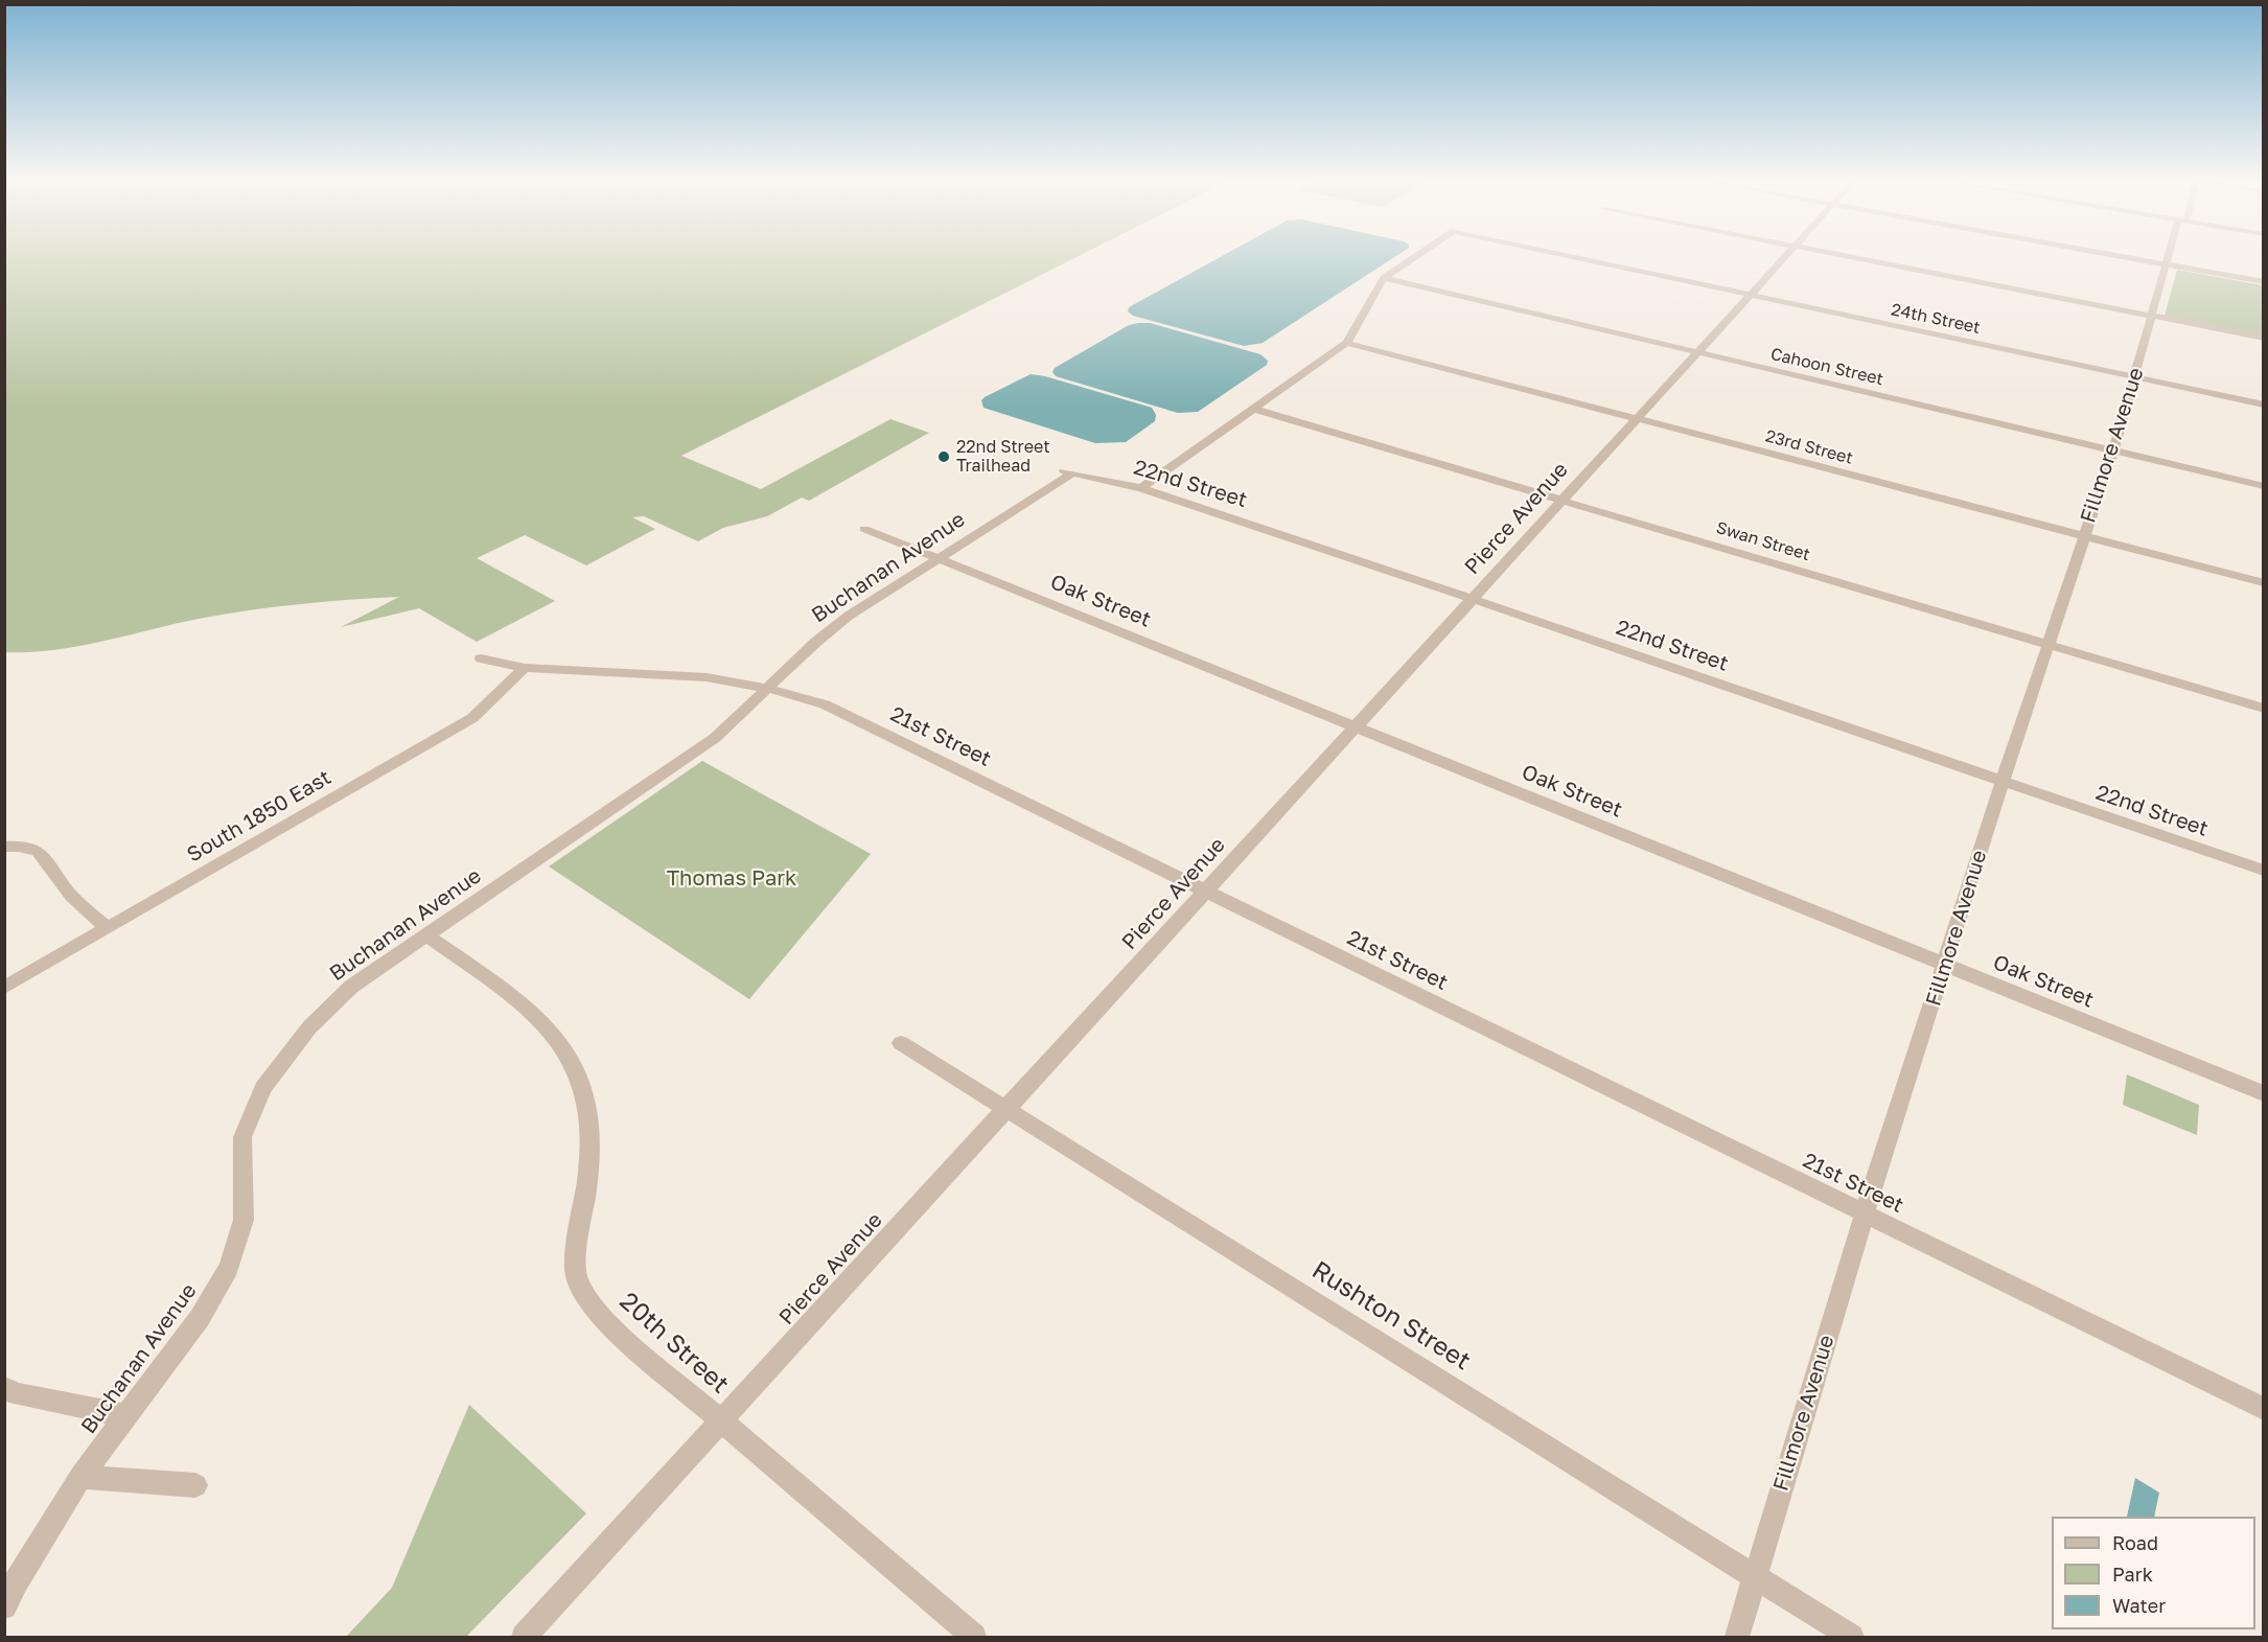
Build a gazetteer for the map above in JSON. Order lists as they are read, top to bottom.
{
  "streets": {
    "street": [
      "24th Street",
      "Cahoon Street",
      "Fillmore Avenue",
      "23rd Street",
      "22nd Street",
      "Pierce Avenue",
      "Swan Street",
      "Buchanan Avenue",
      "Oak Street",
      "21st Street",
      "South 1850 East",
      "Rushton Street",
      "20th Street"
    ]
  },
  "crossings": [
    ["24th Street", "Cahoon Street"],
    ["24th Street", "Fillmore Avenue"],
    ["24th Street", "Pierce Avenue"],
    ["Cahoon Street", "Fillmore Avenue"],
    ["Cahoon Street", "Pierce Avenue"],
    ["Fillmore Avenue", "23rd Street"],
    ["Fillmore Avenue", "22nd Street"],
    ["Fillmore Avenue", "Swan Street"],
    ["Fillmore Avenue", "Oak Street"],
    ["Fillmore Avenue", "21st Street"],
    ["Fillmore Avenue", "Rushton Street"],
    ["23rd Street", "Pierce Avenue"],
    ["22nd Street", "Pierce Avenue"],
    ["22nd Street", "Buchanan Avenue"],
    ["Pierce Avenue", "Swan Street"],
    ["Pierce Avenue", "Oak Street"],
    ["Pierce Avenue", "21st Street"],
    ["Pierce Avenue", "Rushton Street"],
    ["Pierce Avenue", "20th Street"],
    ["Buchanan Avenue", "Oak Street"],
    ["Buchanan Avenue", "21st Street"],
    ["Buchanan Avenue", "20th Street"],
    ["21st Street", "South 1850 East"]
  ],
  "parks": ["Thomas Park"],
  "places": ["22nd Street Trailhead"],
  "legend": ["Road", "Park", "Water"]
}
